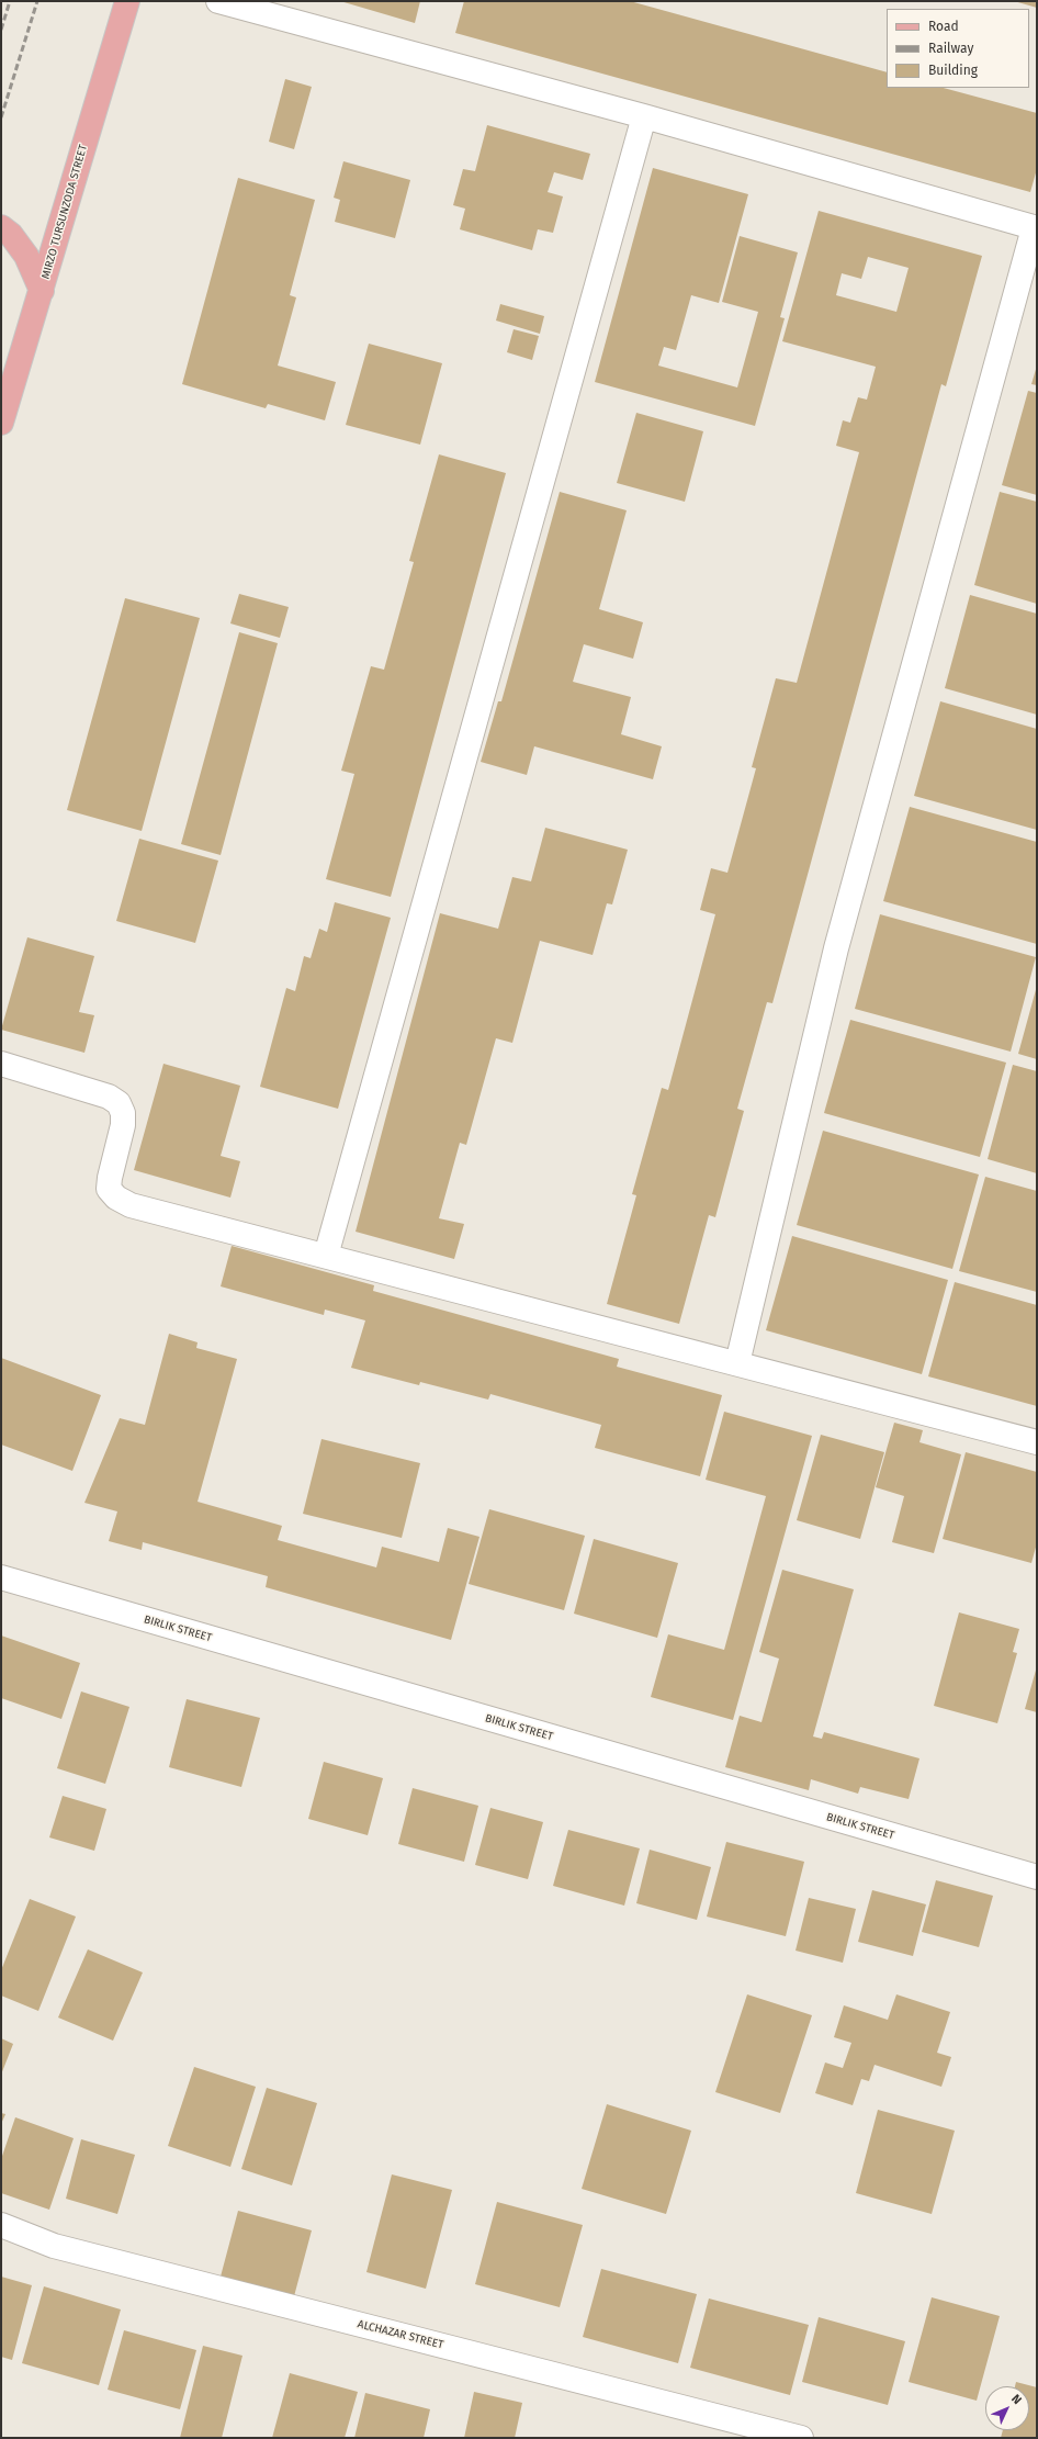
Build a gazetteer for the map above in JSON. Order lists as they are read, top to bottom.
{
  "streets": {
    "main road": ["MIRZO TURSUNZODA STREET"],
    "street": ["BIRLIK STREET", "ALCHAZAR STREET"]
  },
  "legend": ["Road", "Railway", "Building"],
  "north": "top right"
}
